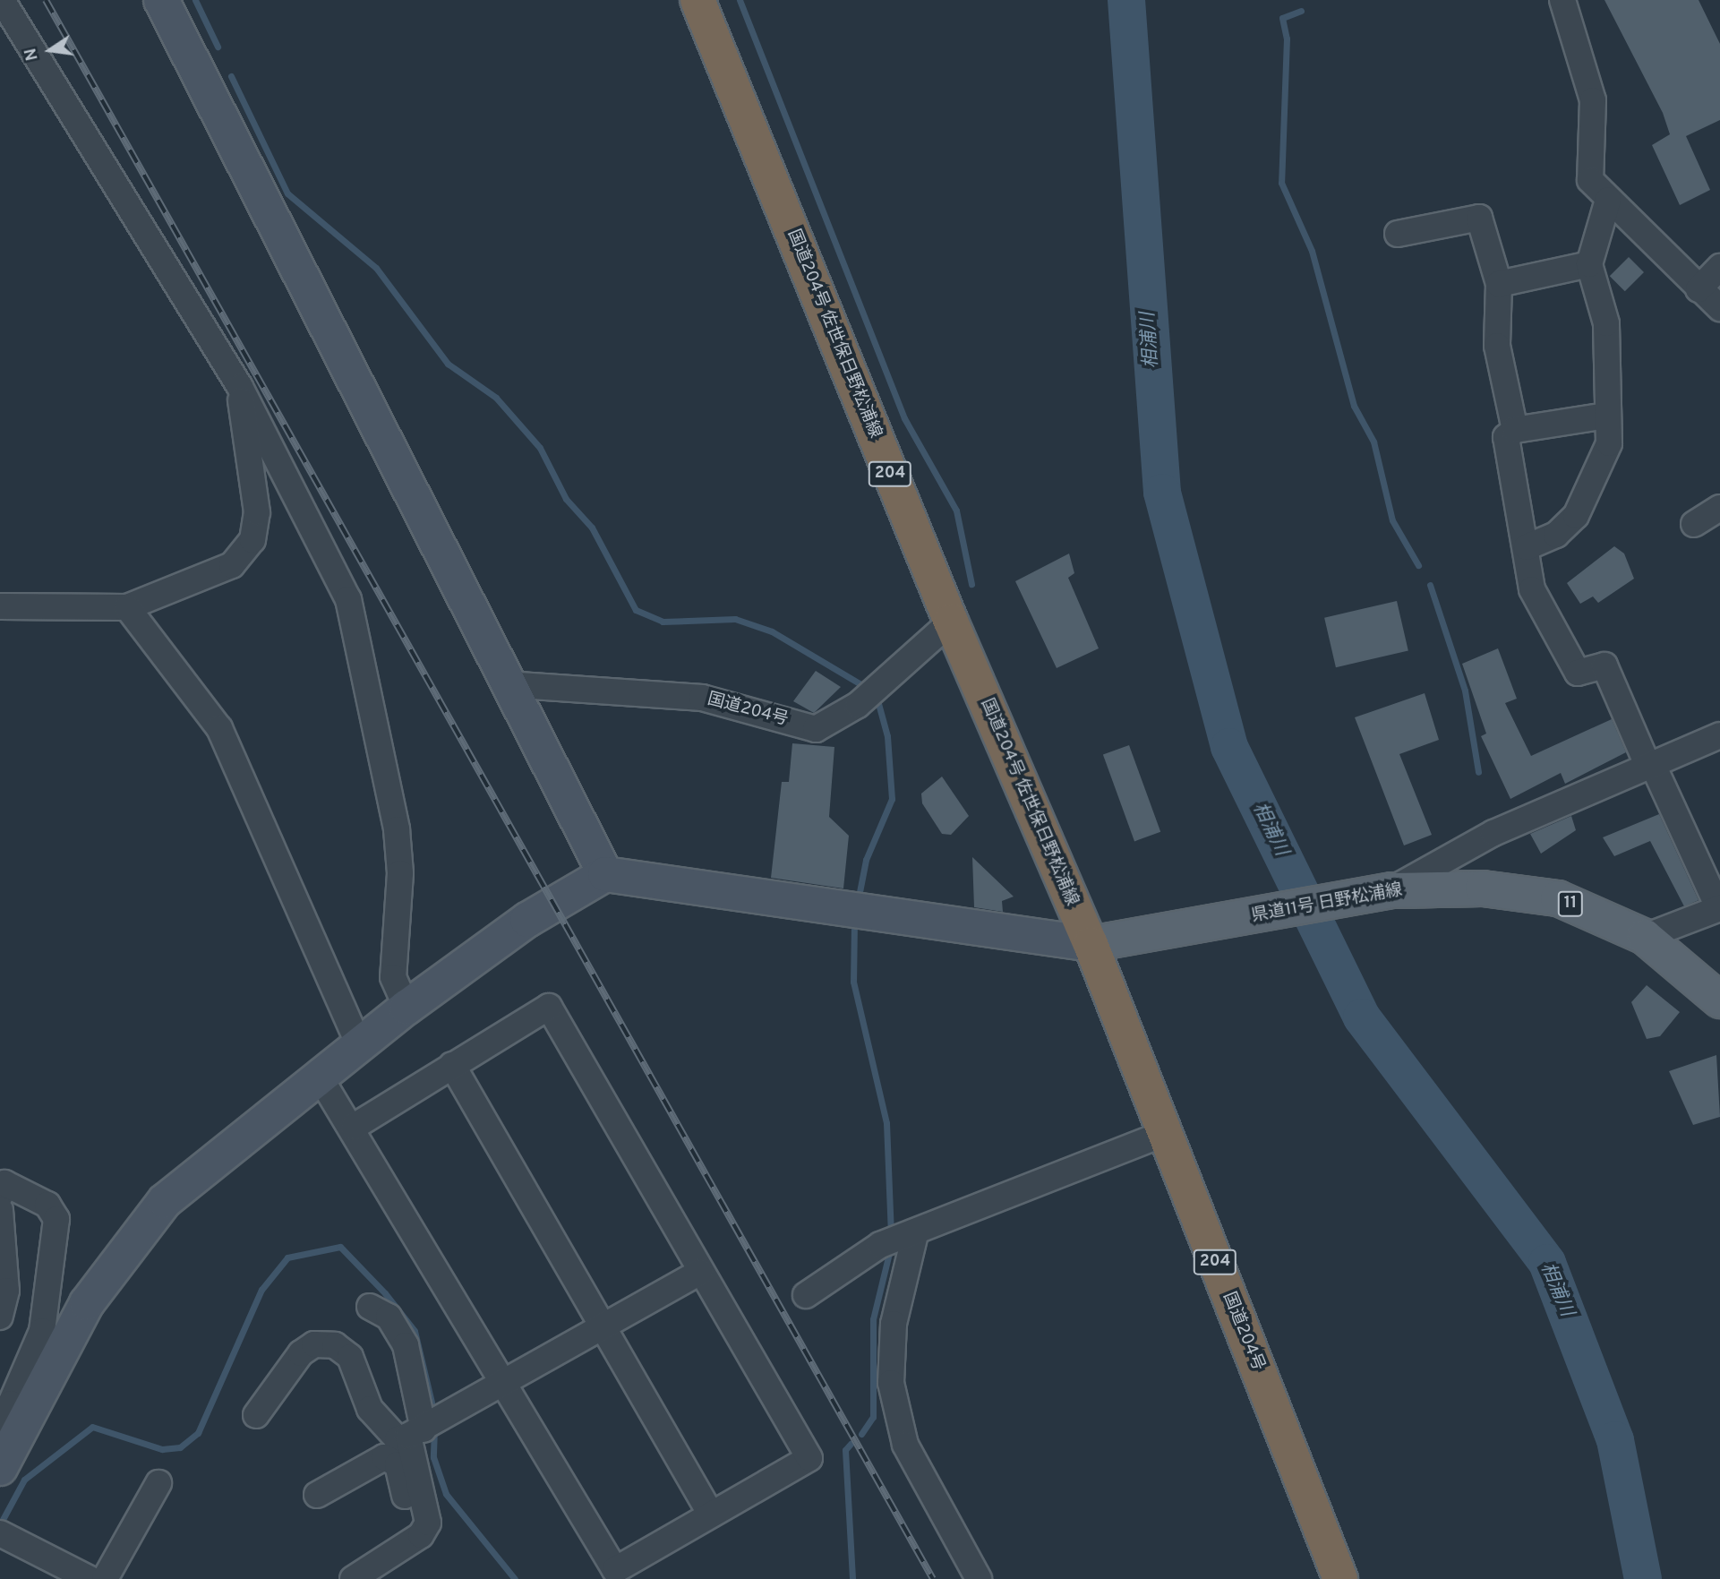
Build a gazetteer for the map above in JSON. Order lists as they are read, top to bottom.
{
  "streets": {
    "highway": ["国道204号 佐世保日野松浦線", "204", "国道204号"],
    "main road": ["県道11号 日野松浦線", "11"]
  },
  "crossings": [
    ["国道204号 佐世保日野松浦線", "国道204号"],
    ["国道204号 佐世保日野松浦線", "県道11号 日野松浦線"],
    ["国道204号", "県道11号 日野松浦線"]
  ],
  "water": ["相浦川"],
  "north": "left"
}
